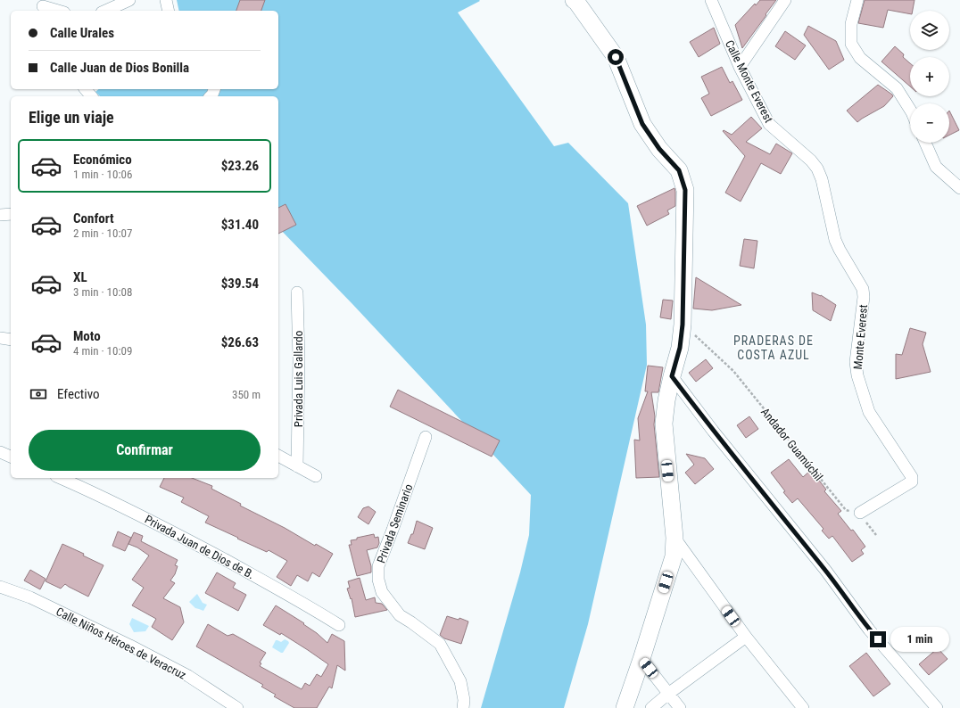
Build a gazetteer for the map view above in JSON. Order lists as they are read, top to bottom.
{
  "streets": {
    "street": [
      "Calle Monte Everest",
      "Monte Everest",
      "Privada Luis Gallardo",
      "Privada Seminario",
      "Privada Juan de Dios de B.",
      "Calle Niños Héroes de Veracruz"
    ],
    "path": ["Andador Guamúchil"]
  },
  "crossings": [
    ["Calle Monte Everest", "Monte Everest"],
    ["Monte Everest", "Andador Guamúchil"]
  ],
  "districts": ["PRADERAS DE COSTA AZUL"],
  "page": {
    "map_buttons": ["+", "−"],
    "banner": ["Calle Urales", "Calle Juan de Dios Bonilla"],
    "heading": "Elige un viaje",
    "list": [
      {
        "name": "Económico",
        "note": "1 min · 10:06",
        "value": "$23.26"
      },
      {
        "name": "Confort",
        "note": "2 min · 10:07",
        "value": "$31.40"
      },
      {
        "name": "XL",
        "note": "3 min · 10:08",
        "value": "$39.54"
      },
      {
        "name": "Moto",
        "note": "4 min · 10:09",
        "value": "$26.63"
      }
    ],
    "pay": ["Efectivo", "350 m"],
    "buttons": "Confirmar",
    "bubble": "1 min"
  }
}
